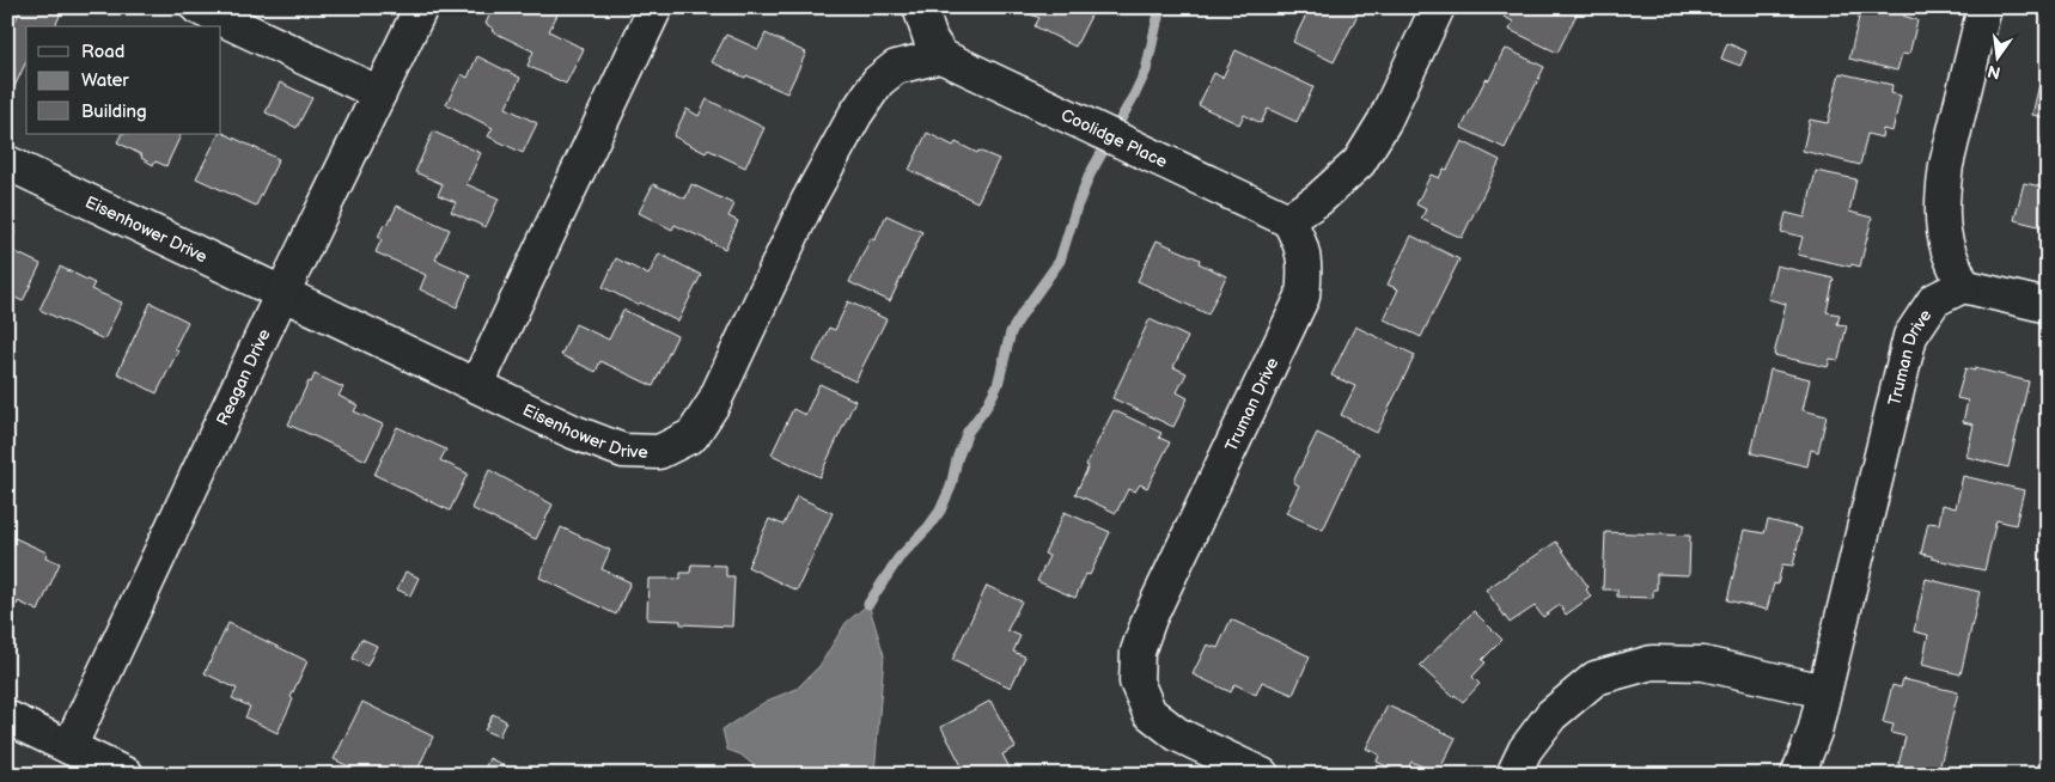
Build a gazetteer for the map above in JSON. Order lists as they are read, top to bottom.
{
  "streets": {
    "street": [
      "Coolidge Place",
      "Eisenhower Drive",
      "Truman Drive",
      "Reagan Drive"
    ]
  },
  "crossings": [
    ["Coolidge Place", "Eisenhower Drive"],
    ["Coolidge Place", "Truman Drive"],
    ["Eisenhower Drive", "Reagan Drive"]
  ],
  "legend": ["Road", "Water", "Building"],
  "north": "bottom"
}
